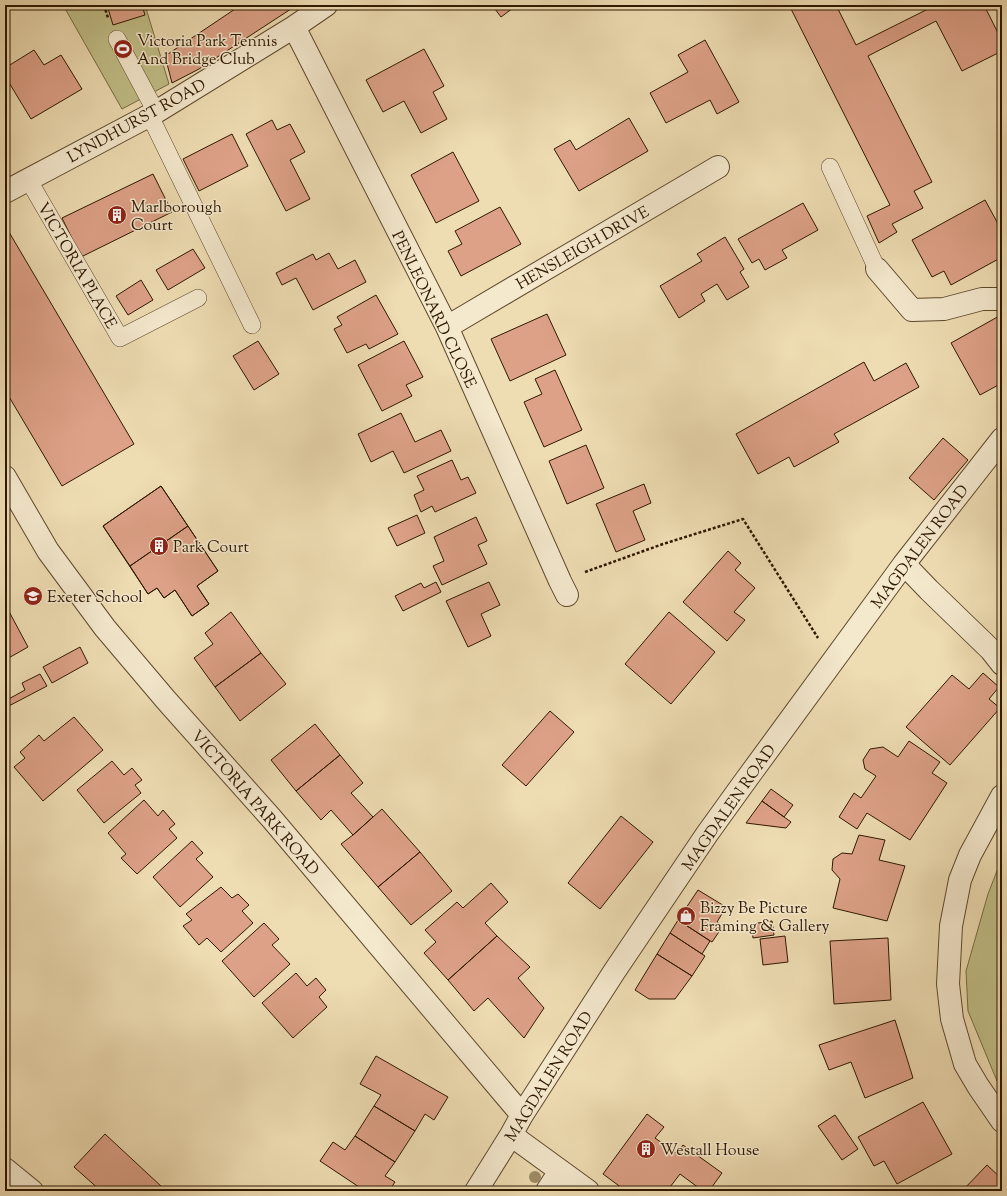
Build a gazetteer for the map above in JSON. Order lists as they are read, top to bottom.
{
  "streets": {
    "street": [
      "LYNDHURST ROAD",
      "HENSLEIGH DRIVE",
      "PENLEONARD CLOSE",
      "MAGDALEN ROAD",
      "VICTORIA PARK ROAD"
    ],
    "lane": ["VICTORIA PLACE"]
  },
  "crossings": [
    ["LYNDHURST ROAD", "VICTORIA PLACE"],
    ["LYNDHURST ROAD", "PENLEONARD CLOSE"],
    ["HENSLEIGH DRIVE", "PENLEONARD CLOSE"],
    ["MAGDALEN ROAD", "VICTORIA PARK ROAD"]
  ],
  "places": {
    "sports": ["Victoria Park Tennis And Bridge Club"],
    "building": ["Marlborough Court", "Park Court", "Westall House"],
    "school or university": ["Exeter School"],
    "shop": ["Bizzy Be Picture Framing & Gallery"]
  }
}
